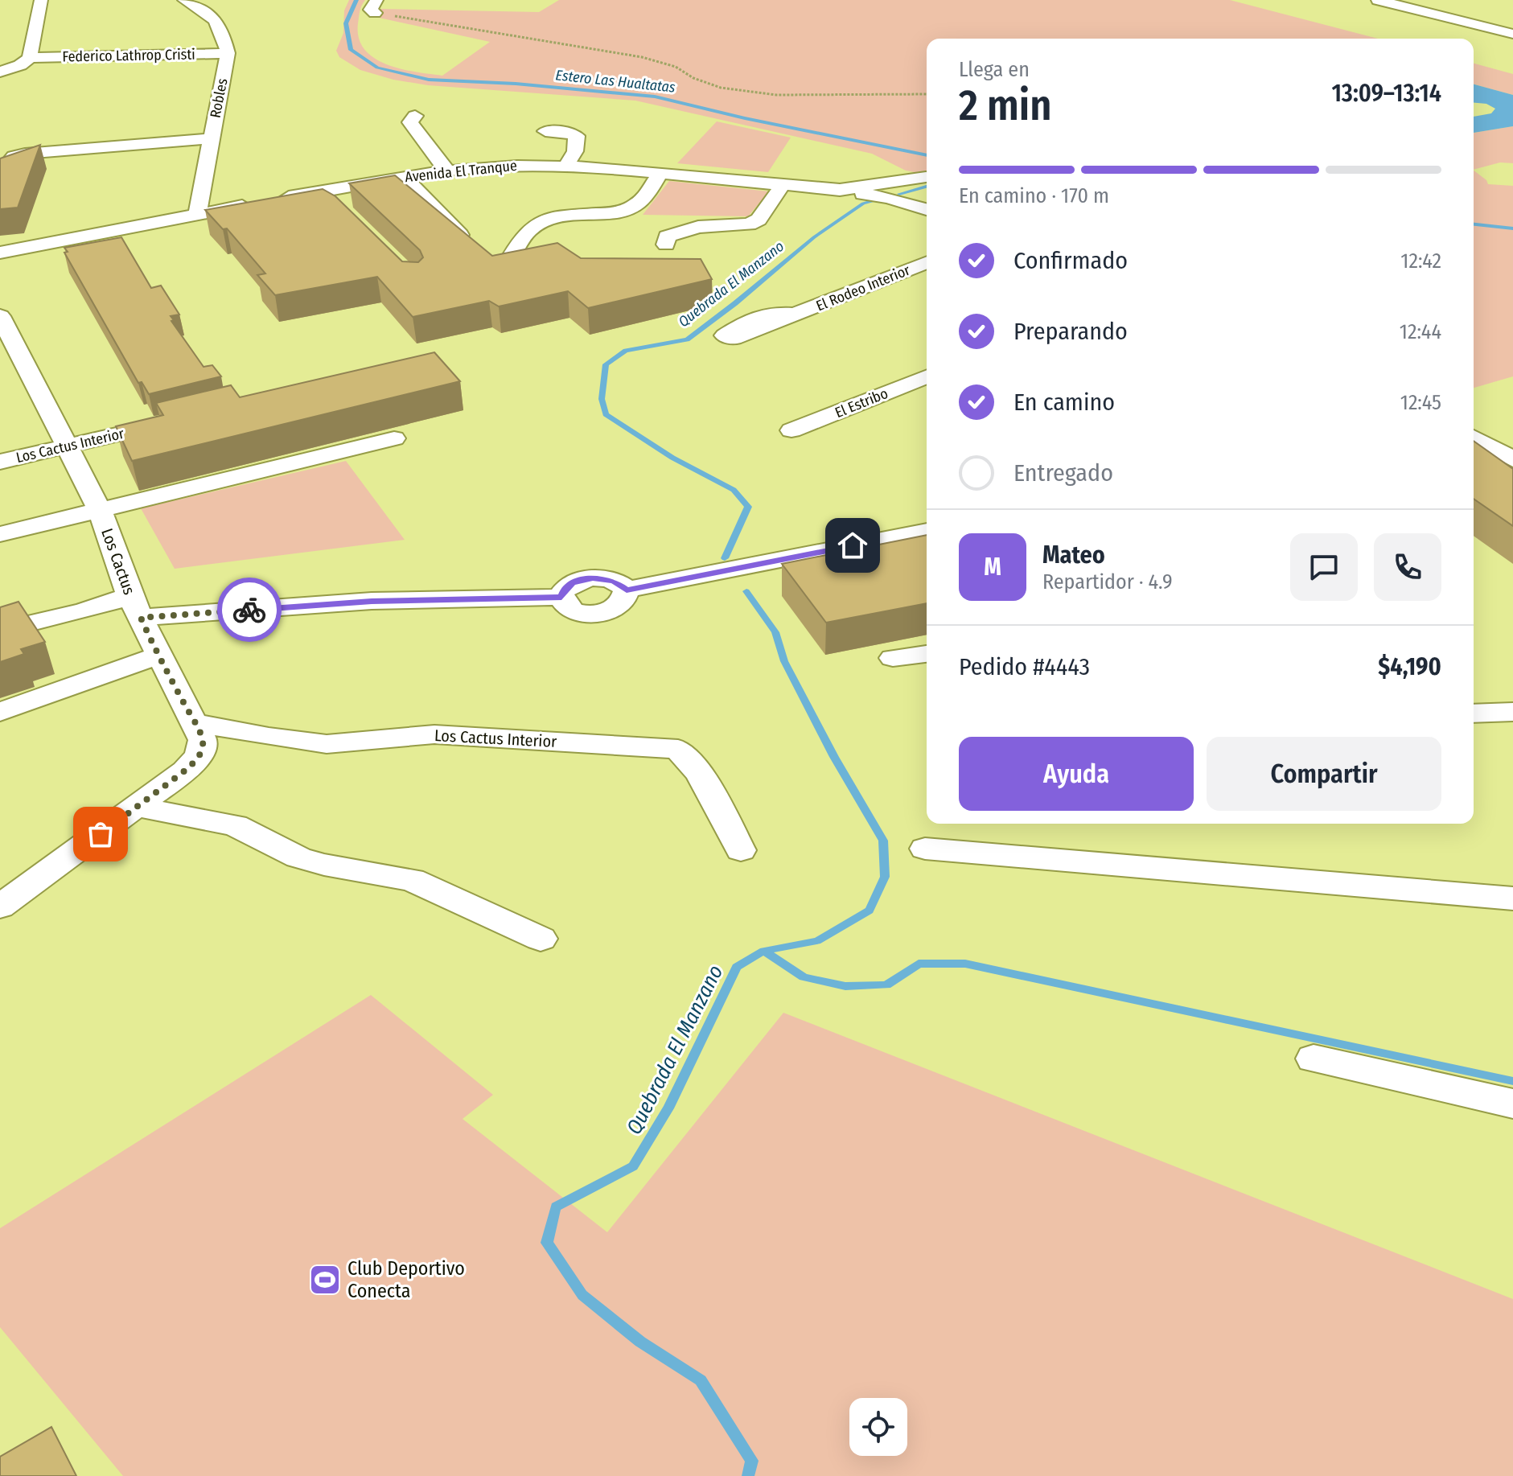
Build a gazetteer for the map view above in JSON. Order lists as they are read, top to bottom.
{
  "streets": {
    "street": [
      "Federico Lathrop Cristi",
      "Robles",
      "Avenida El Tranque",
      "El Rodeo Interior",
      "El Estribo",
      "Los Cactus Interior",
      "Los Cactus"
    ]
  },
  "crossings": [
    ["Federico Lathrop Cristi", "Robles"],
    ["Robles", "Avenida El Tranque"],
    ["Los Cactus Interior", "Los Cactus"]
  ],
  "water": ["Estero Las Hualtatas", "Quebrada El Manzano"],
  "places": {
    "sports": ["Club Deportivo Conecta"]
  },
  "page": {
    "heading": ["2 min", "Llega en", "13:09–13:14"],
    "panel": [
      "Mateo",
      "Repartidor · 4.9",
      "Pedido #4443",
      "$4,190"
    ],
    "bar": "En camino · 170 m",
    "list": [
      ["Confirmado", "12:42"],
      ["Preparando", "12:44"],
      ["En camino", "12:45"],
      "Entregado"
    ],
    "round": "M",
    "buttons": ["Ayuda", "Compartir"]
  }
}
